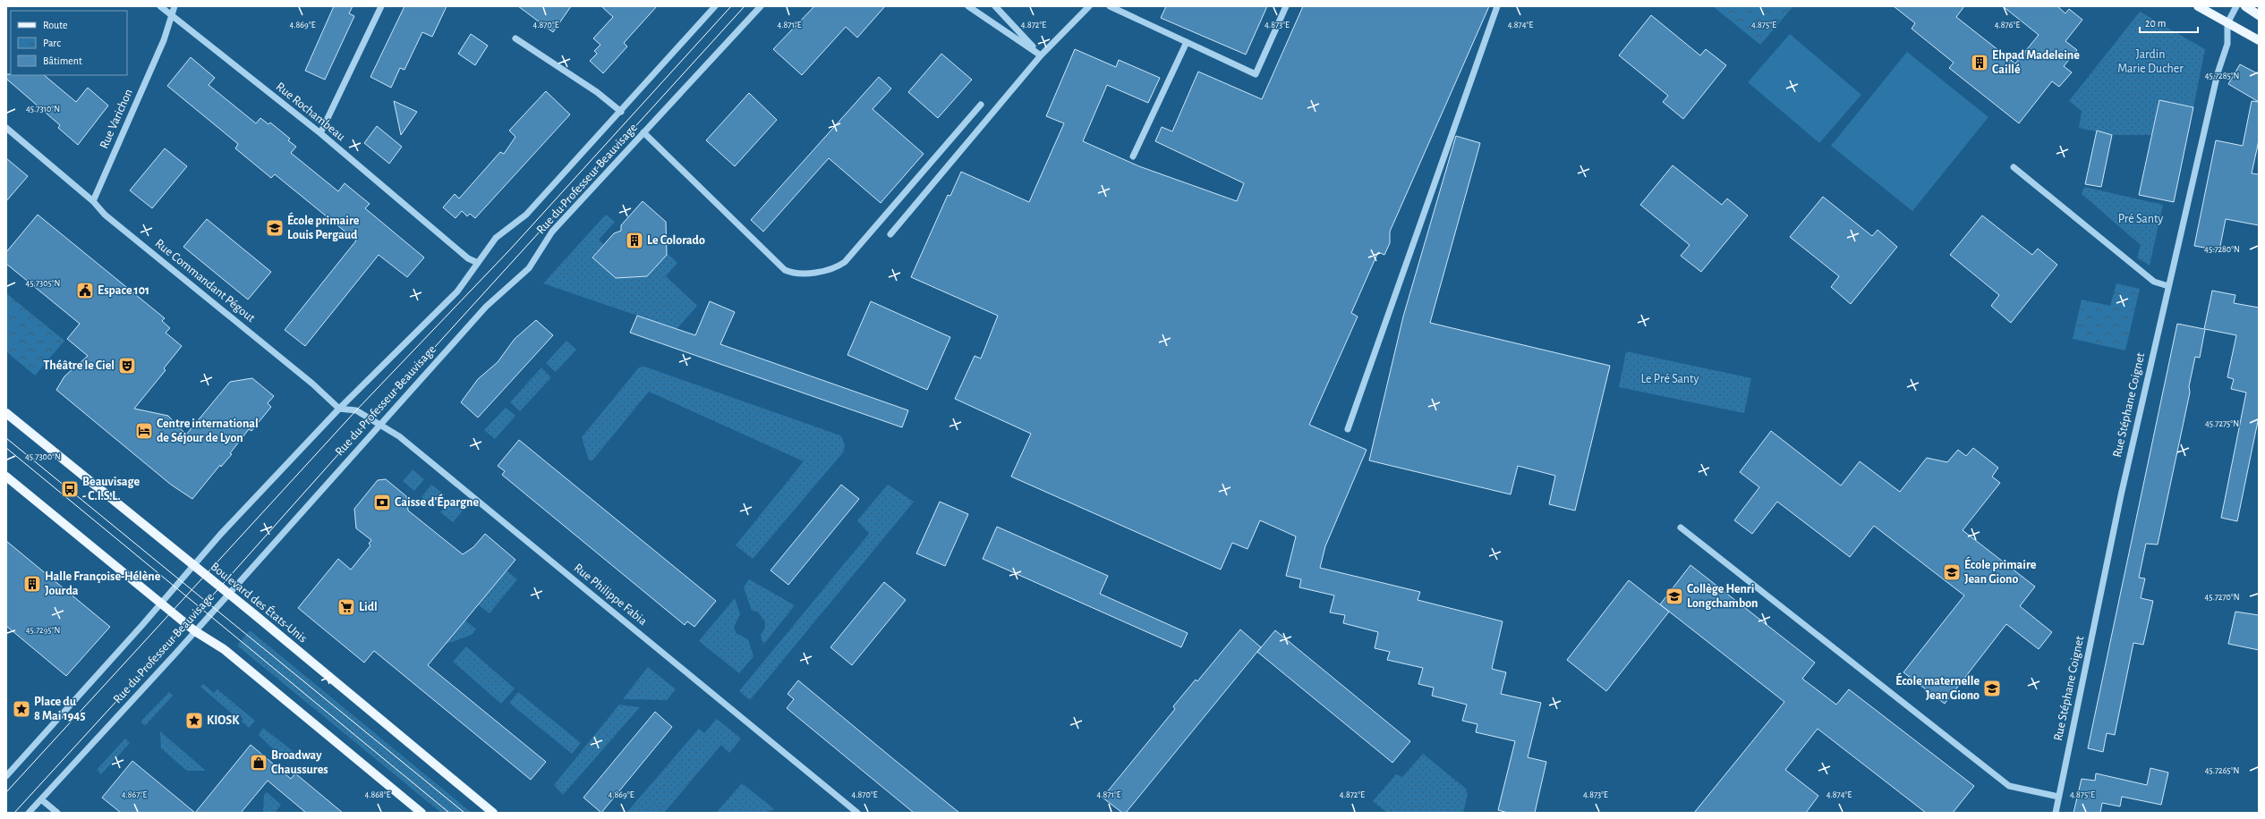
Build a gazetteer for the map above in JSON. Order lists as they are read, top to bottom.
{
  "streets": {
    "main road": ["Boulevard des États-Unis"],
    "street": [
      "Rue Rochambeau",
      "Rue Varichon",
      "Rue du Professeur Beauvisage",
      "Rue Commandant Pégout",
      "Rue Stéphane Coignet",
      "Rue Philippe Fabia"
    ]
  },
  "crossings": [
    ["Rue Rochambeau", "Rue Varichon"],
    ["Rue Rochambeau", "Rue du Professeur Beauvisage"],
    ["Rue Varichon", "Rue Commandant Pégout"],
    ["Rue du Professeur Beauvisage", "Rue Commandant Pégout"],
    ["Rue du Professeur Beauvisage", "Rue Philippe Fabia"],
    ["Rue du Professeur Beauvisage", "Boulevard des États-Unis"],
    ["Rue Commandant Pégout", "Rue Philippe Fabia"]
  ],
  "parks": ["Jardin Marie Ducher", "Pré Santy", "Le Pré Santy"],
  "places": {
    "building": ["Ehpad Madeleine Caillé", "Le Colorado", "Halle Françoise-Hélène Jourda"],
    "school or university": [
      "École primaire Louis Pergaud",
      "École primaire Jean Giono",
      "Collège Henri Longchambon",
      "École maternelle Jean Giono"
    ],
    "public building": ["Espace 101"],
    "theatre": ["Théâtre le Ciel"],
    "hotel": ["Centre international de Séjour de Lyon"],
    "bus stop": ["Beauvisage - C.I.S.L."],
    "bank": ["Caisse d'Épargne"],
    "supermarket": ["Lidl"],
    "place": ["Place du 8 Mai 1945", "KIOSK"],
    "shop": ["Broadway Chaussures"]
  },
  "legend": ["Route", "Parc", "Bâtiment"],
  "scale_bar": "20 m",
  "coordinates": [
    "4.869°E",
    "4.870°E",
    "4.871°E",
    "4.872°E",
    "4.873°E",
    "4.874°E",
    "4.875°E",
    "4.876°E",
    "45.7285°N",
    "45.7310°N",
    "45.7280°N",
    "45.7305°N",
    "45.7275°N",
    "45.7300°N",
    "45.7270°N",
    "45.7295°N",
    "45.7265°N",
    "4.867°E",
    "4.868°E"
  ]
}
